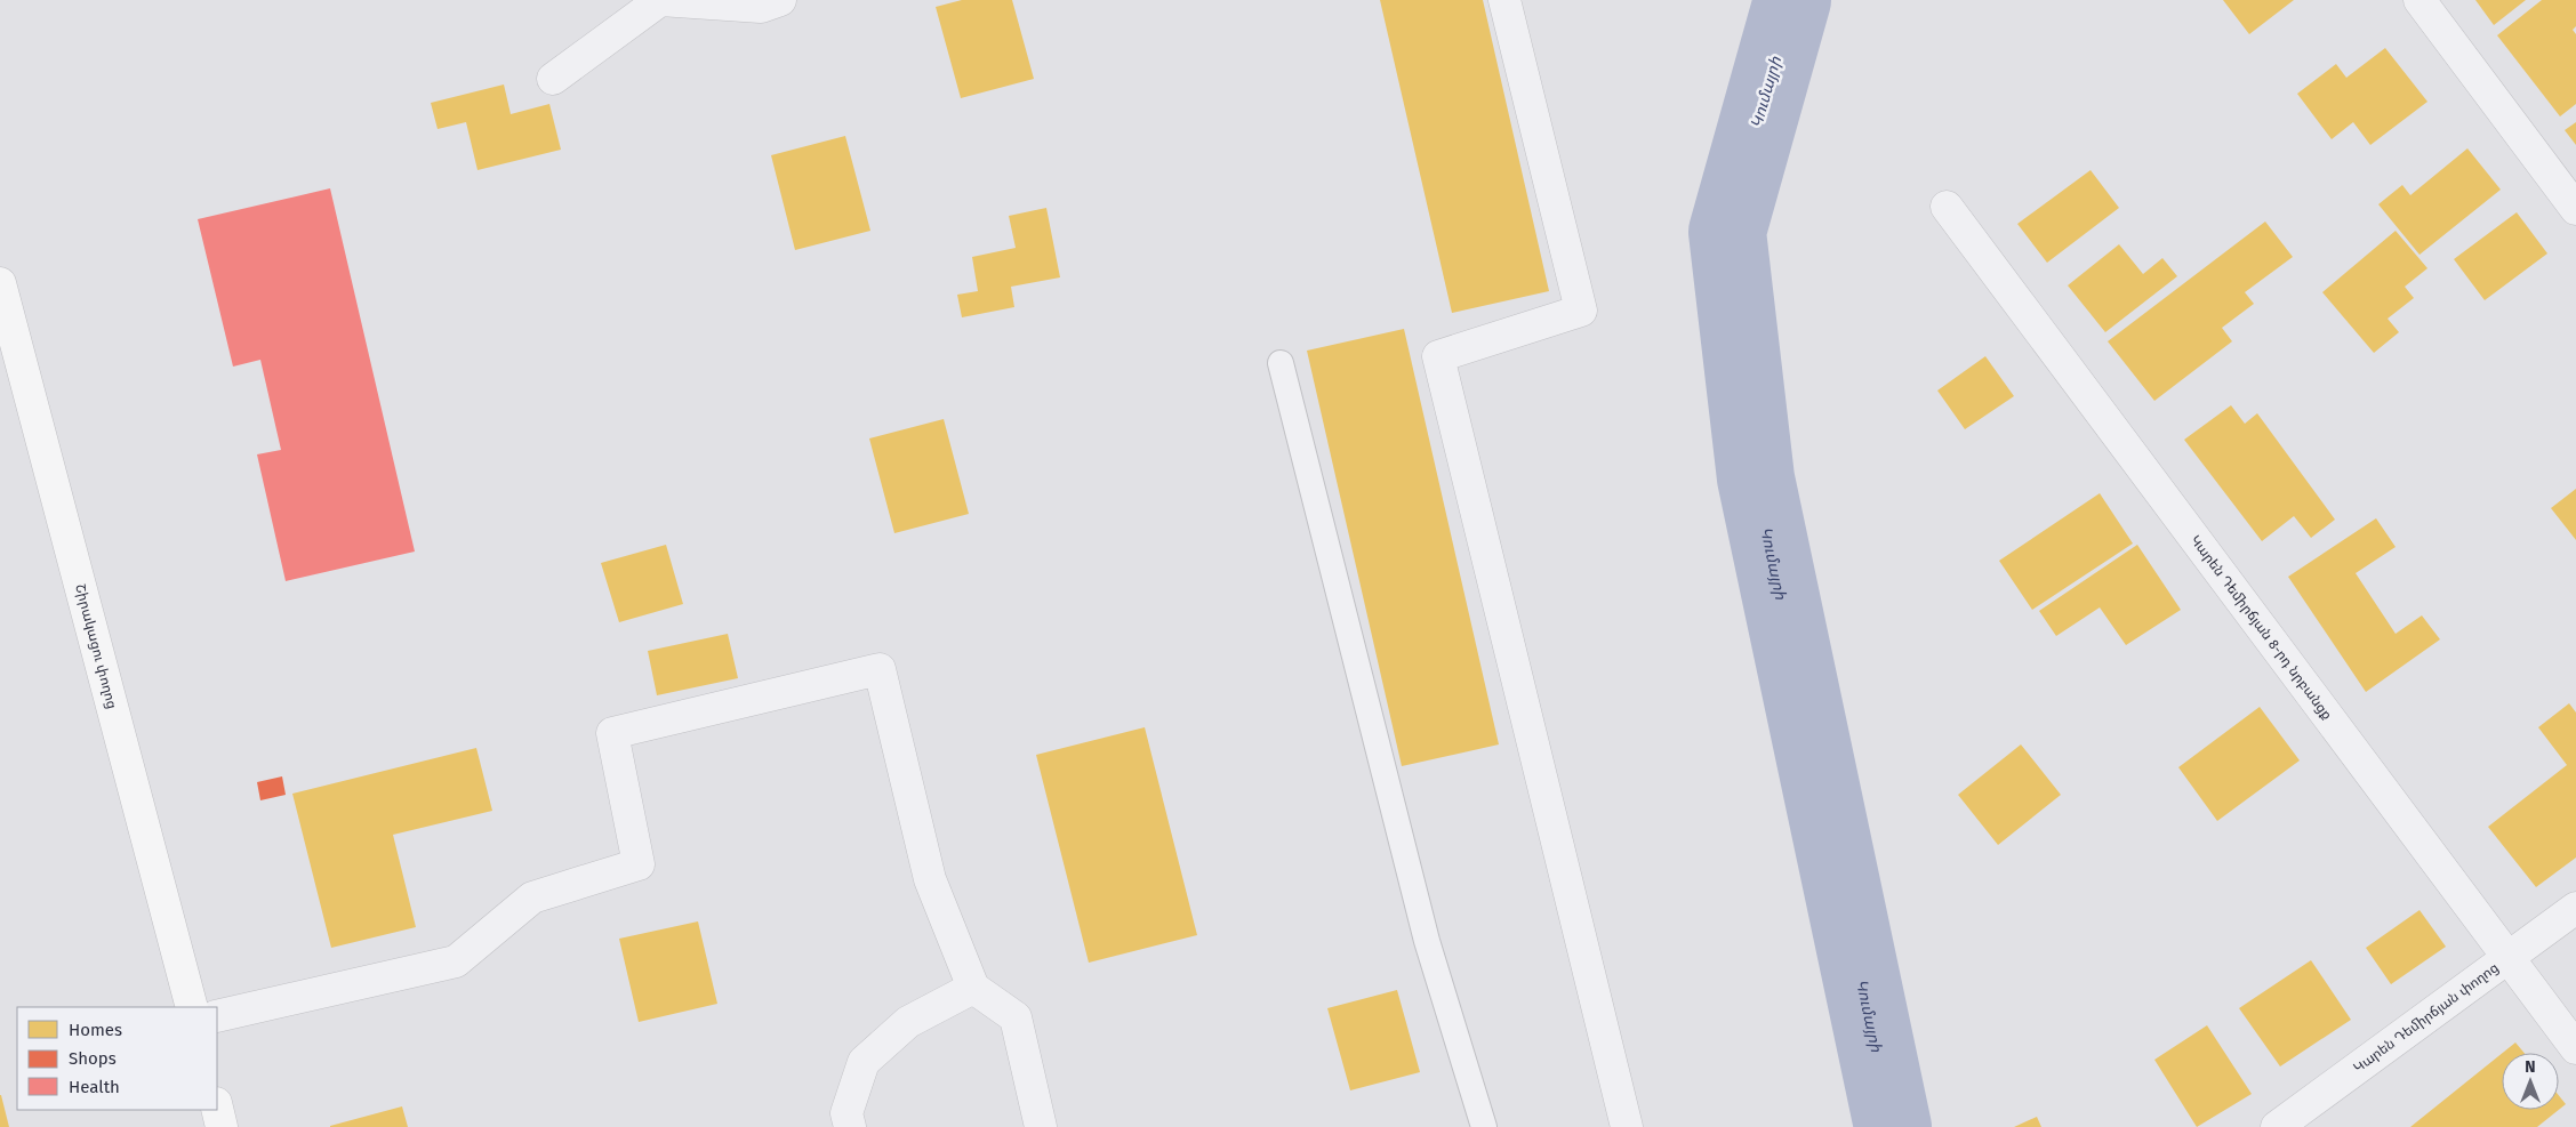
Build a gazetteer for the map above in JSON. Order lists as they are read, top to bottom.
{
  "streets": {
    "main road": ["Շիրակացու փողոց"],
    "street": ["Կարեն Դեմիրճյան 8-րդ նրբանցք", "Կարեն Դեմիրճյան փողոց"]
  },
  "crossings": [
    ["Կարեն Դեմիրճյան 8-րդ նրբանցք", "Կարեն Դեմիրճյան փողոց"]
  ],
  "water": ["Կումայրի"],
  "legend": ["Homes", "Shops", "Health"],
  "north": "top"
}
